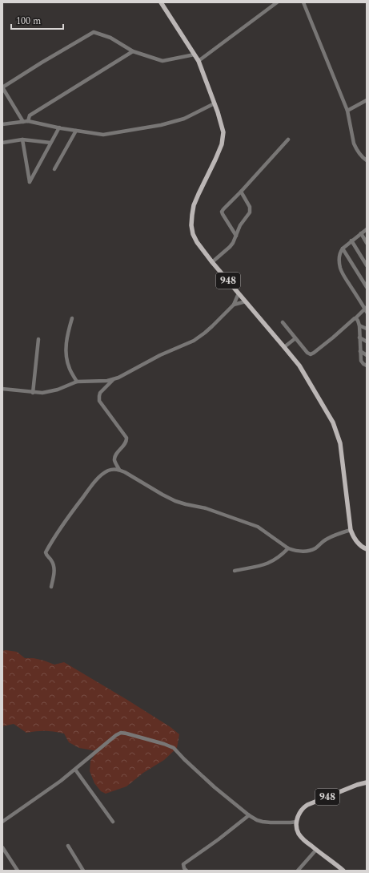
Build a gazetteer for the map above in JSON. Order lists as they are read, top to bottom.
{
  "streets": {
    "main road": ["948"]
  },
  "scale_bar": "100 m"
}
